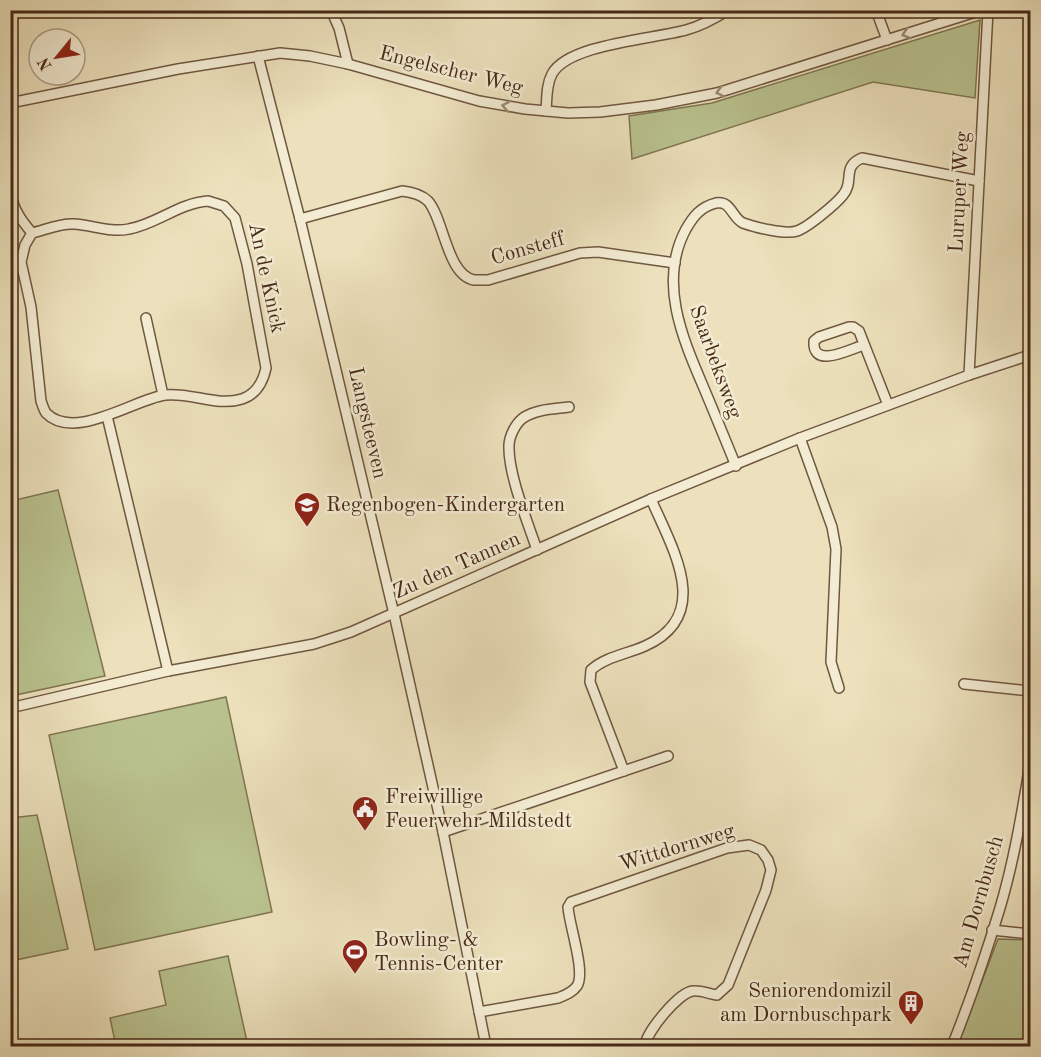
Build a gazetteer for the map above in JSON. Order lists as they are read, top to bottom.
{
  "streets": {
    "street": [
      "Engelscher Weg",
      "Luruper Weg",
      "Consteff",
      "An de Knick",
      "Saarbeksweg",
      "Langsteeven",
      "Zu den Tannen",
      "Wittdornweg",
      "Am Dornbusch"
    ]
  },
  "crossings": [
    ["Engelscher Weg", "Langsteeven"],
    ["Luruper Weg", "Saarbeksweg"],
    ["Luruper Weg", "Zu den Tannen"],
    ["Consteff", "Saarbeksweg"],
    ["Consteff", "Langsteeven"],
    ["Saarbeksweg", "Zu den Tannen"],
    ["Langsteeven", "Zu den Tannen"],
    ["Langsteeven", "Wittdornweg"]
  ],
  "one_way": ["Engelscher Weg"],
  "places": {
    "school or university": ["Regenbogen-Kindergarten"],
    "public building": ["Freiwillige Feuerwehr Mildstedt"],
    "sports": ["Bowling- & Tennis-Center"],
    "building": ["Seniorendomizil am Dornbuschpark"]
  },
  "north": "bottom left"
}
